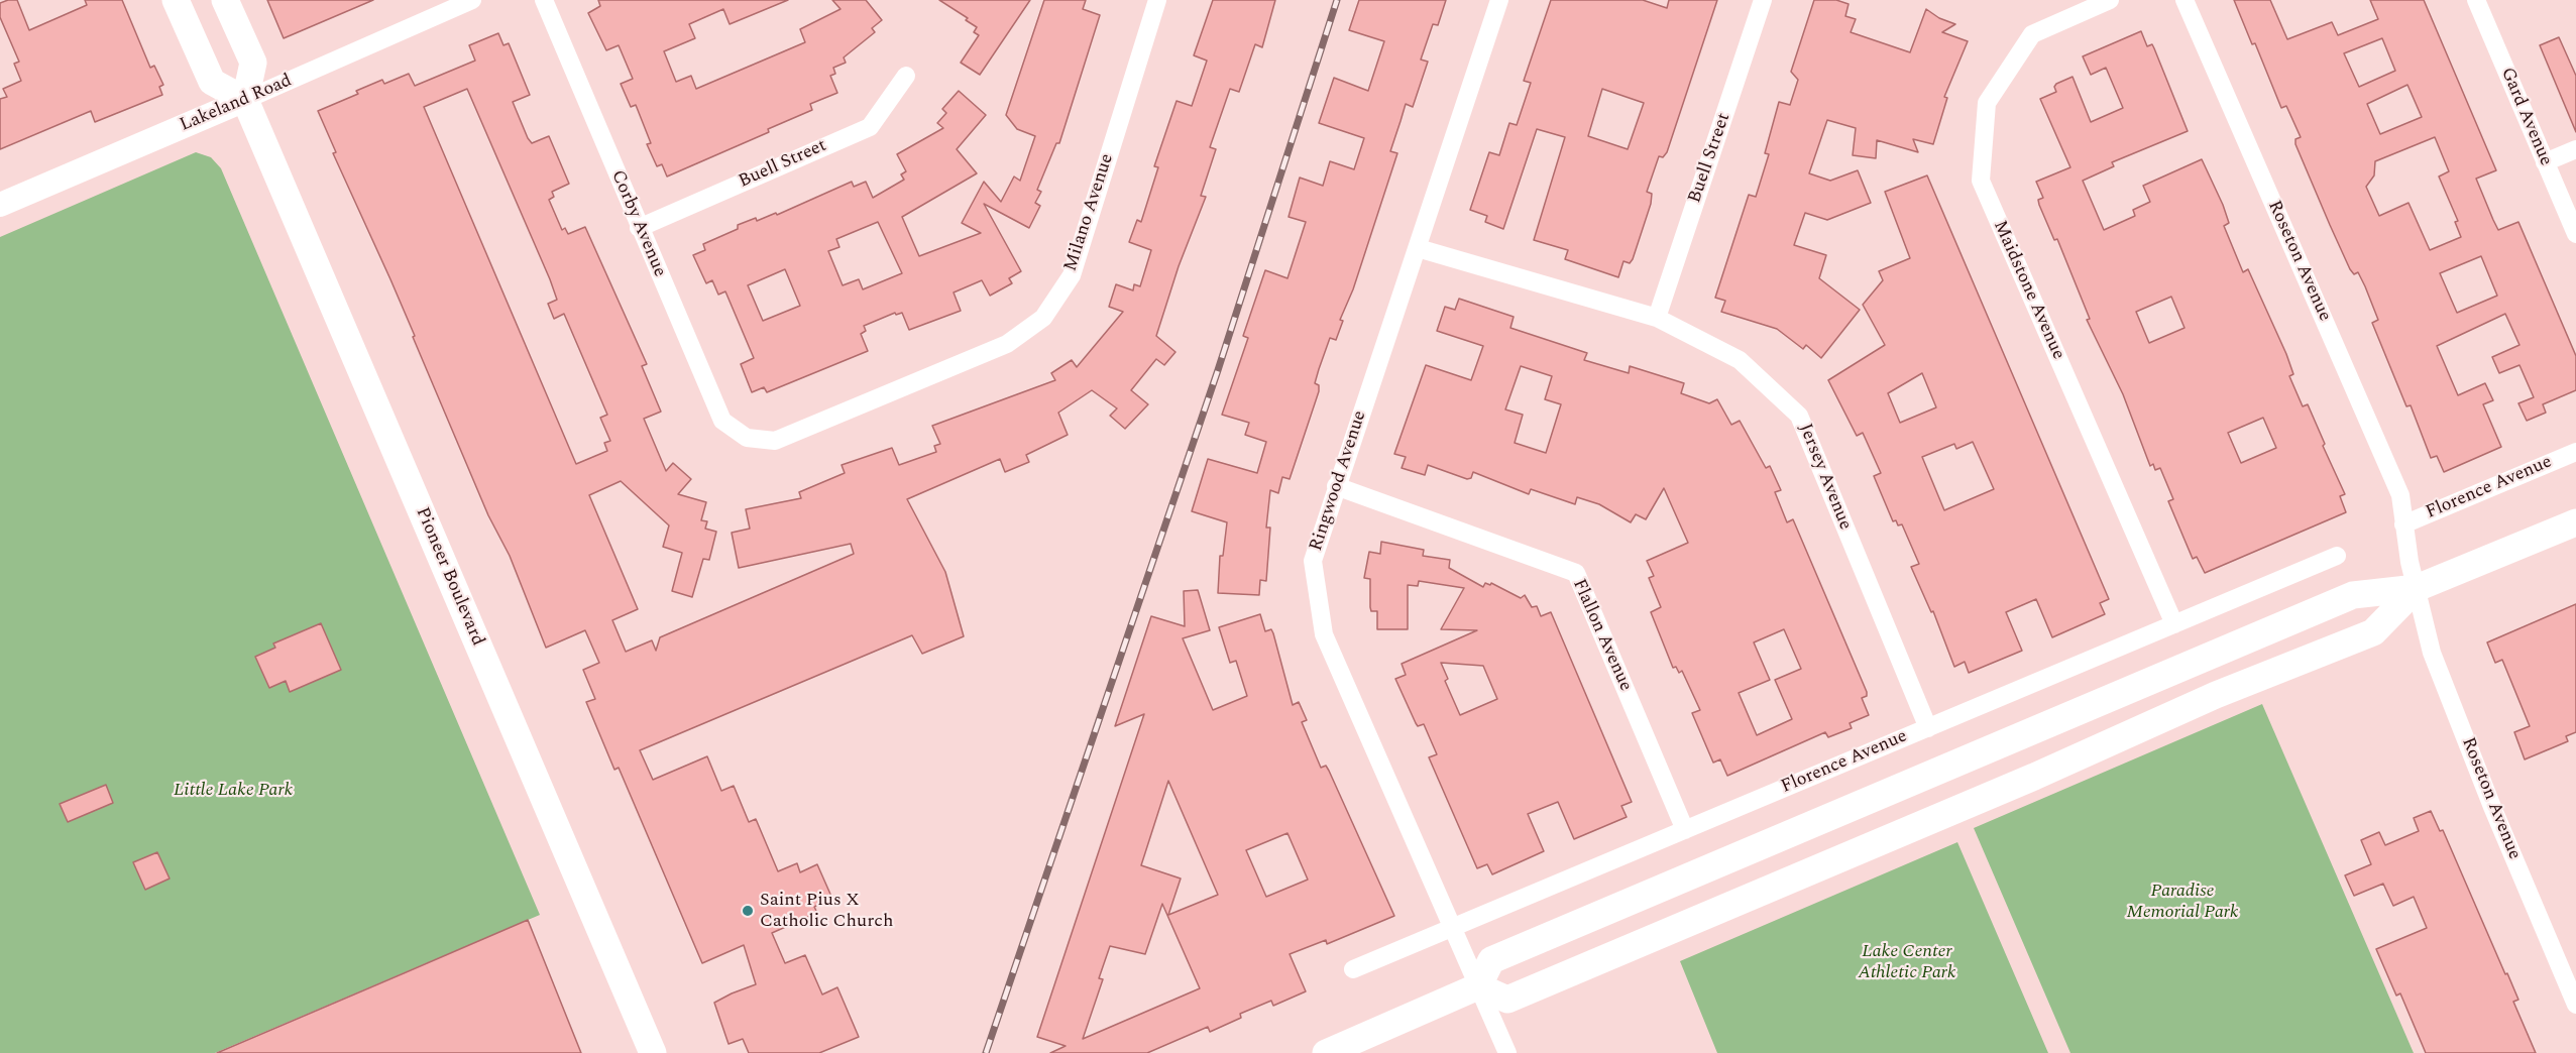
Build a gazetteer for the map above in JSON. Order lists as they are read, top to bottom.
{
  "streets": {
    "main road": ["Pioneer Boulevard"],
    "street": [
      "Lakeland Road",
      "Gard Avenue",
      "Buell Street",
      "Milano Avenue",
      "Corby Avenue",
      "Roseton Avenue",
      "Maidstone Avenue",
      "Jersey Avenue",
      "Ringwood Avenue",
      "Florence Avenue",
      "Flallon Avenue"
    ]
  },
  "crossings": [
    ["Lakeland Road", "Pioneer Boulevard"],
    ["Buell Street", "Corby Avenue"],
    ["Buell Street", "Jersey Avenue"],
    ["Milano Avenue", "Corby Avenue"],
    ["Roseton Avenue", "Florence Avenue"],
    ["Maidstone Avenue", "Florence Avenue"],
    ["Jersey Avenue", "Ringwood Avenue"],
    ["Jersey Avenue", "Florence Avenue"],
    ["Ringwood Avenue", "Florence Avenue"],
    ["Ringwood Avenue", "Flallon Avenue"],
    ["Florence Avenue", "Flallon Avenue"]
  ],
  "parks": ["Little Lake Park", "Paradise Memorial Park", "Lake Center Athletic Park"],
  "places": ["Saint Pius X Catholic Church"]
}
